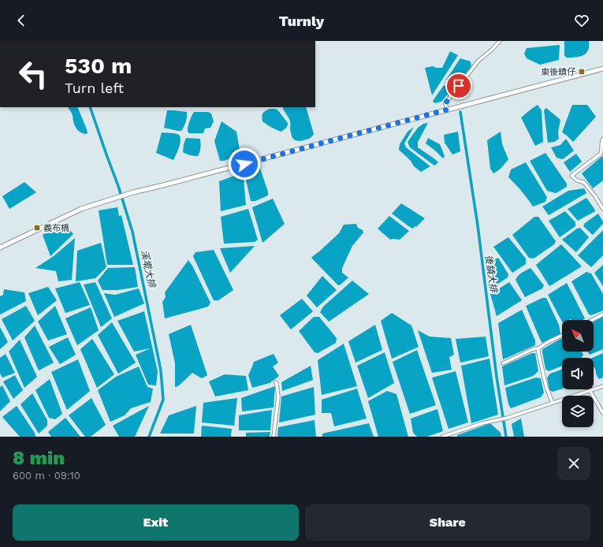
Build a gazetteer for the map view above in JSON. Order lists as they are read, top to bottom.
{
  "water": ["溪墘大排", "後鎮大排"],
  "places": {
    "transit": ["東後鎮仔", "義布橋"]
  },
  "north": "top left",
  "page": {
    "header": "Turnly",
    "turn": ["530 m", "Turn left"],
    "heading": ["8 min", "600 m · 09:10"],
    "buttons": ["Exit", "Share"]
  }
}
